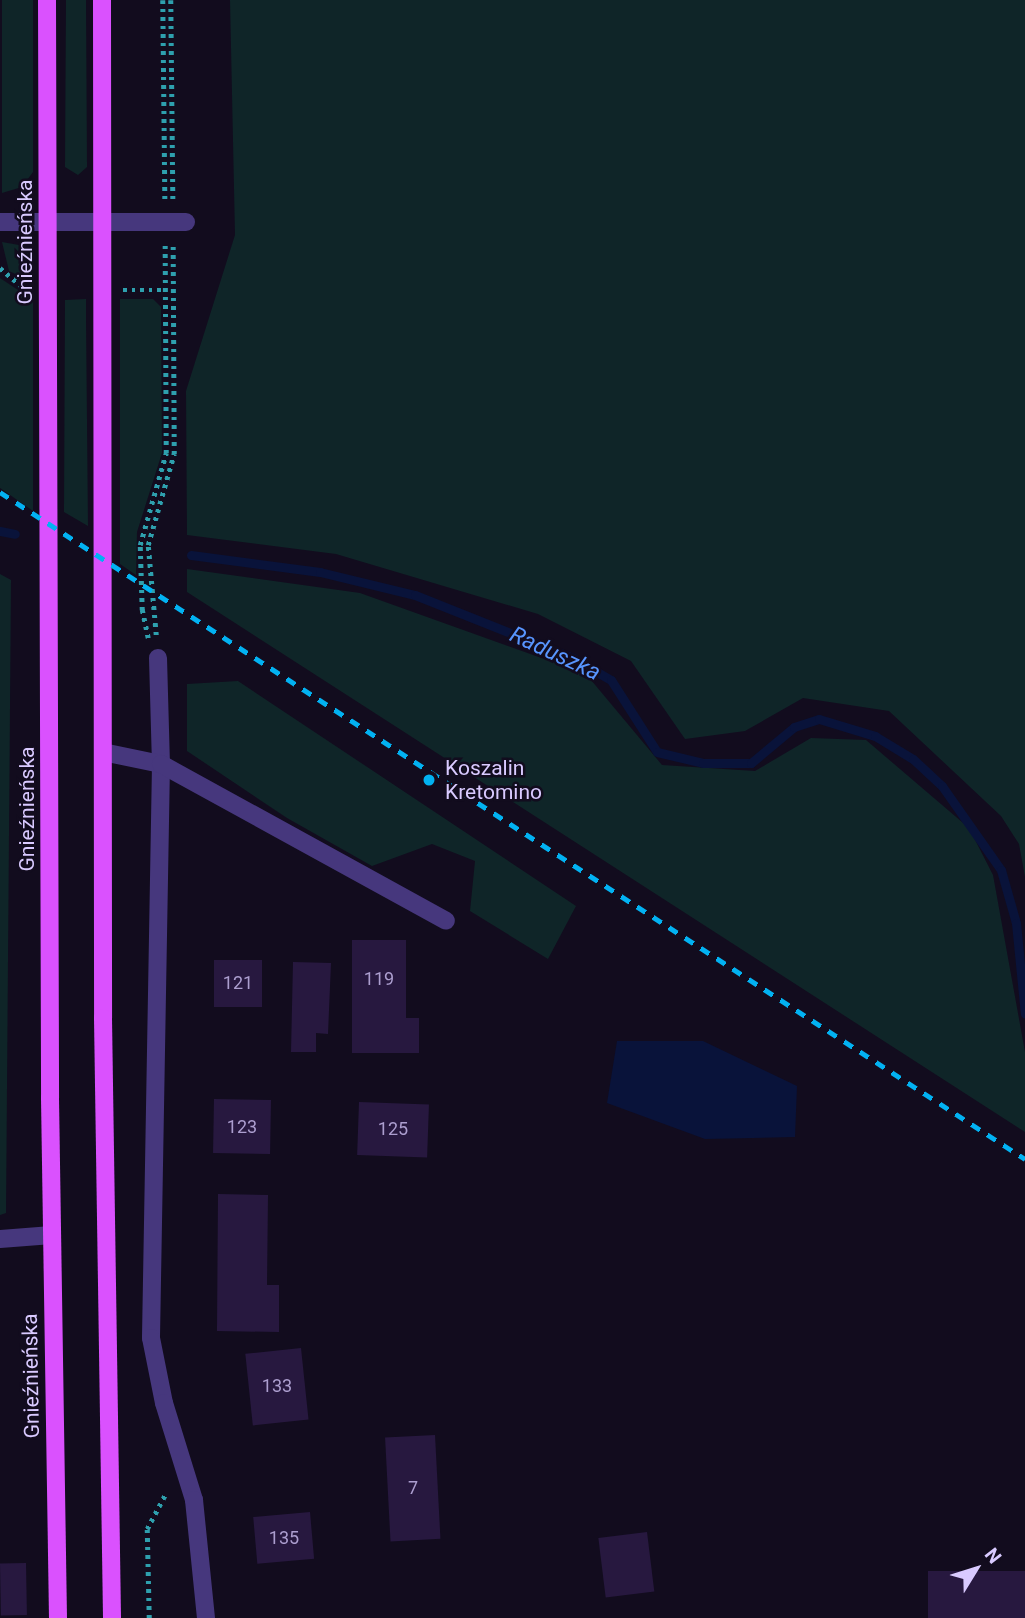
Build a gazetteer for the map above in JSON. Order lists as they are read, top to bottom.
{
  "streets": {
    "main road": ["Gnieźnieńska"]
  },
  "water": ["Raduszka"],
  "places": ["Koszalin Kretomino"],
  "house_numbers": [
    "119",
    "121",
    "123",
    "125",
    "133",
    "7",
    "135"
  ],
  "north": "top right"
}
